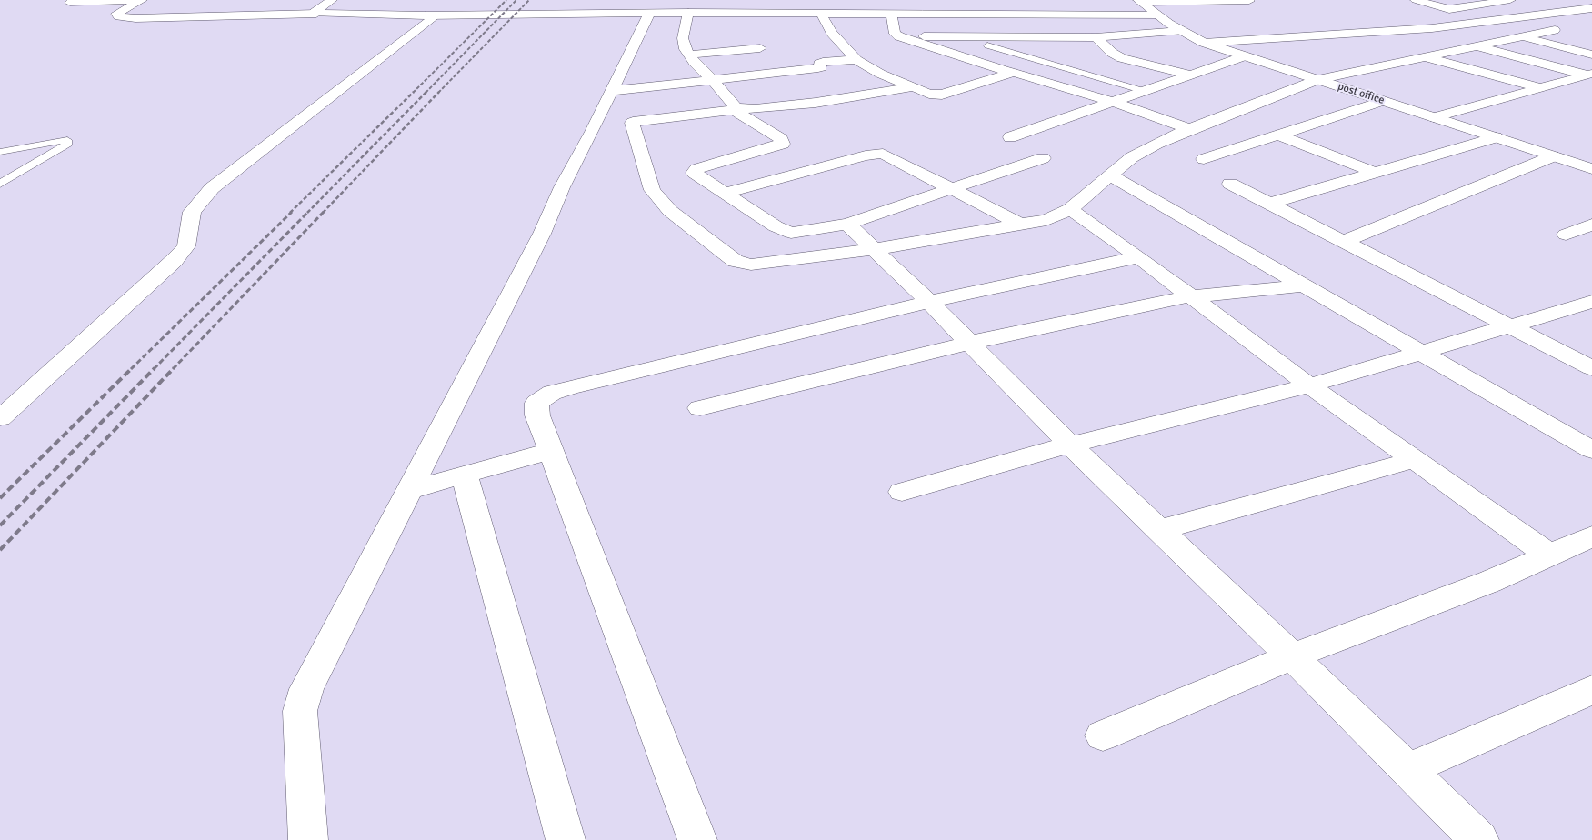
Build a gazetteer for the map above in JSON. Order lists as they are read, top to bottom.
{
  "streets": {
    "street": ["post office"]
  }
}
